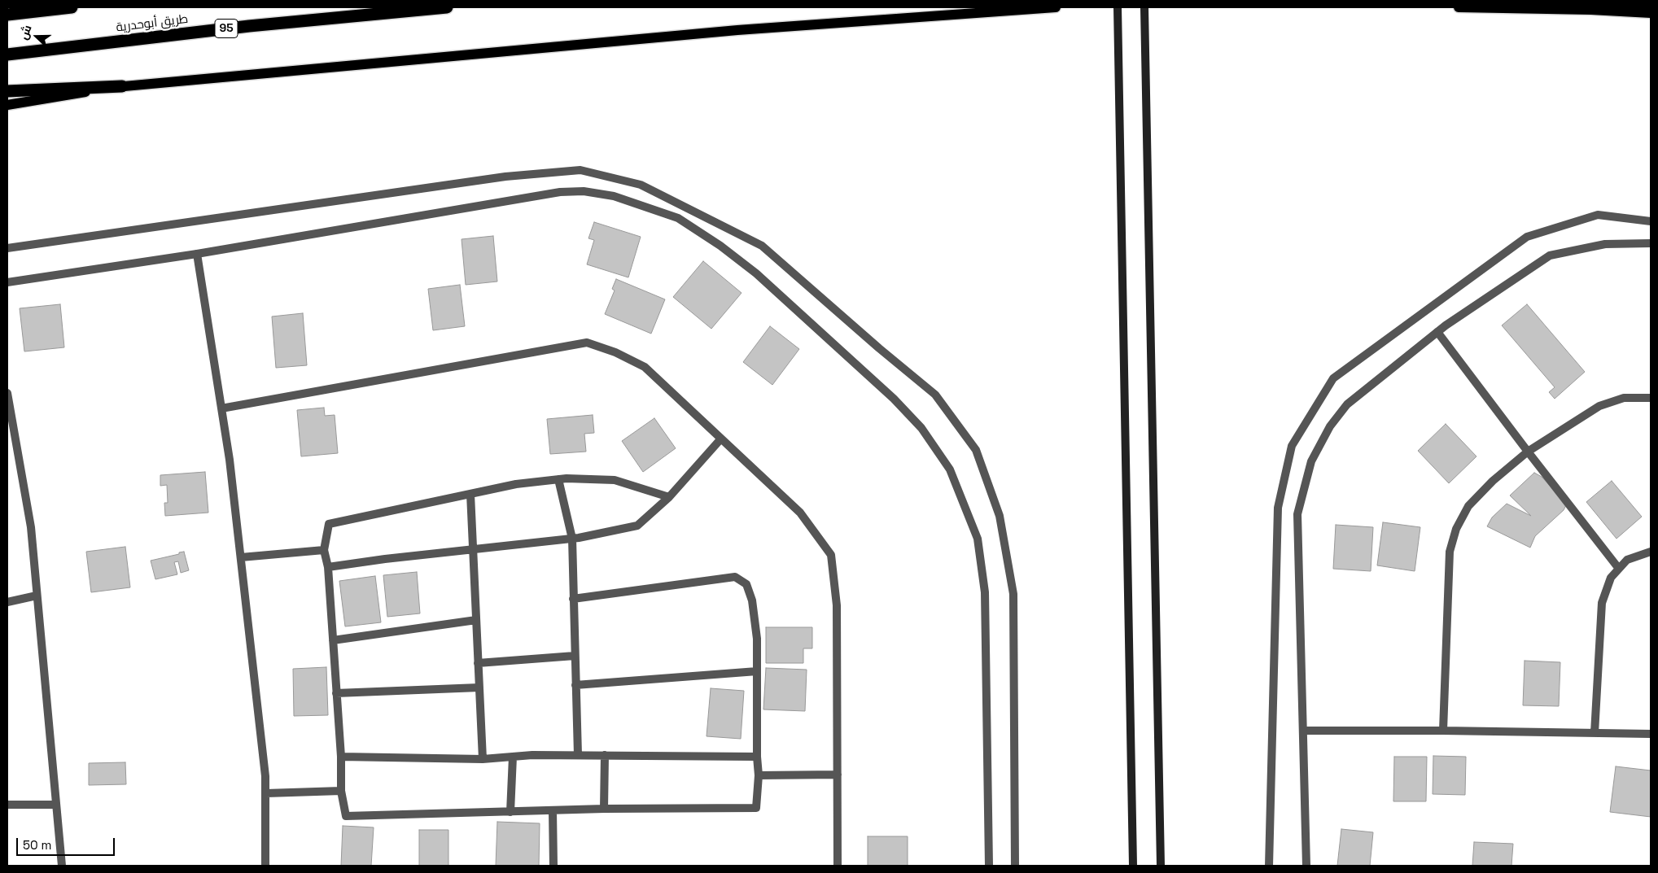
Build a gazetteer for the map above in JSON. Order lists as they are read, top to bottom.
{
  "streets": {
    "highway": ["طريق أبوحدرية", "95"]
  },
  "scale_bar": "50 m",
  "north": "left"
}
